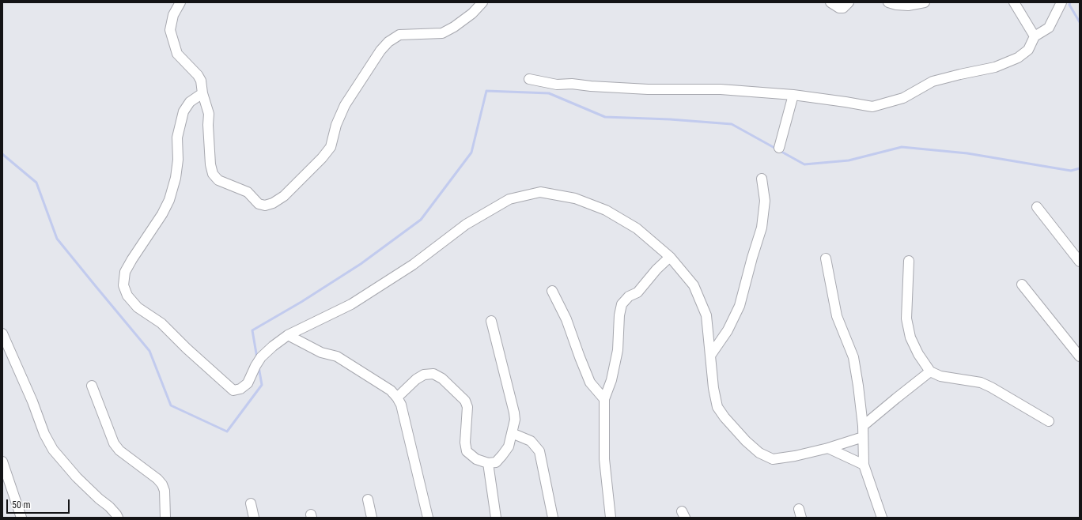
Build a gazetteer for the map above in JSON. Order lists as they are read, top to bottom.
{
  "scale_bar": "50 m"
}
